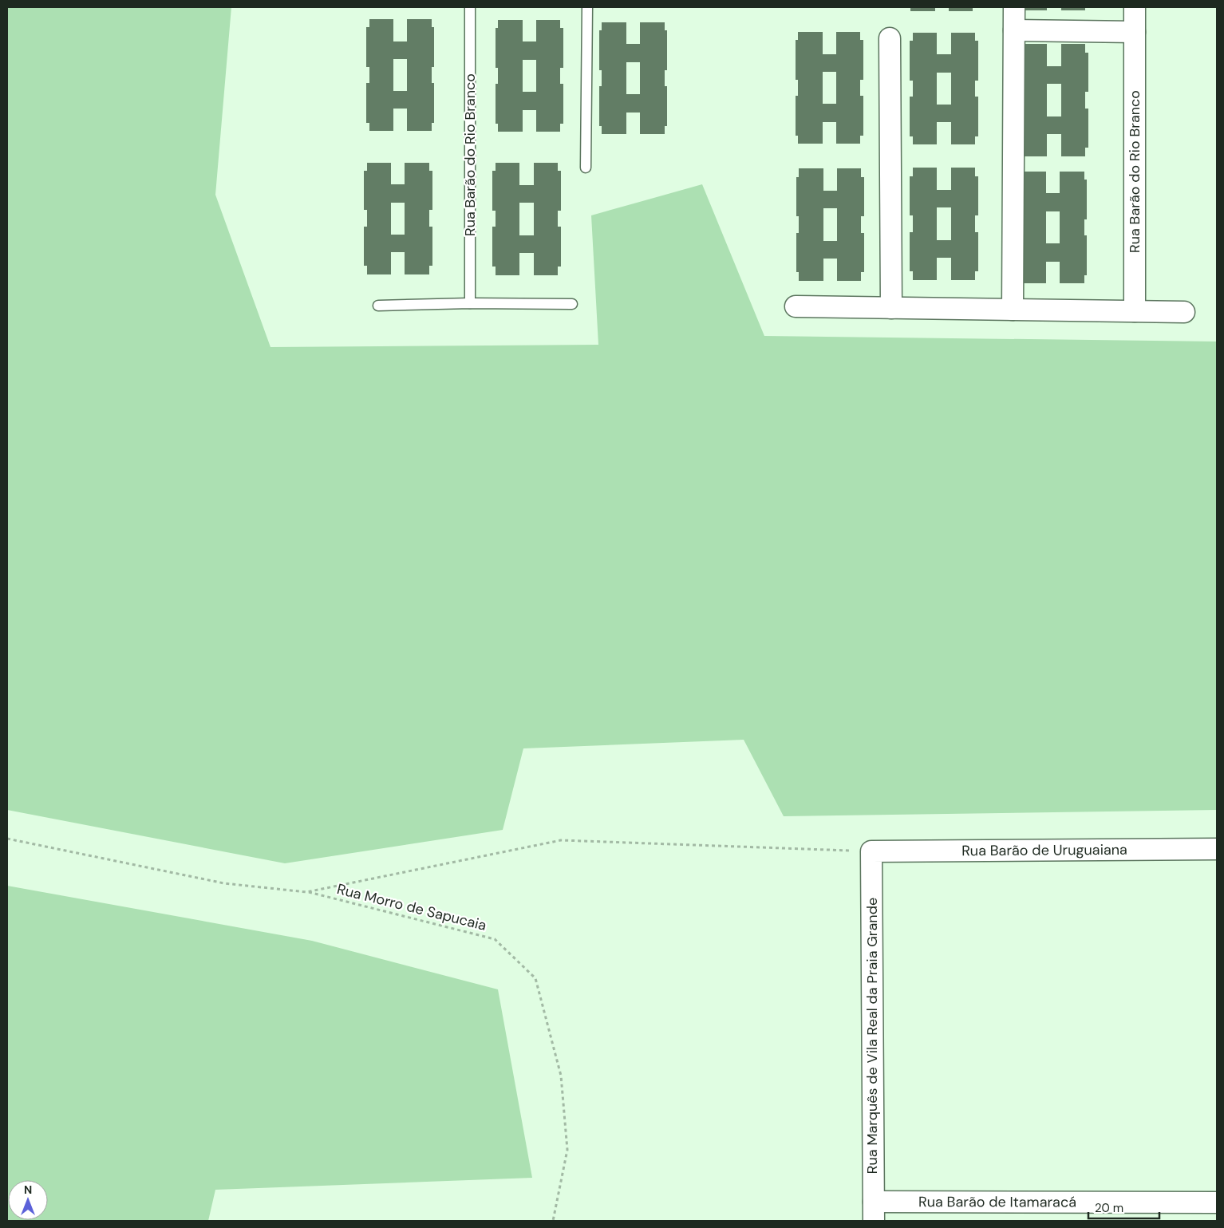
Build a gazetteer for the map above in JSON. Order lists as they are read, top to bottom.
{
  "streets": {
    "street": [
      "Rua Barão do Rio Branco",
      "Rua Barão de Uruguaiana",
      "Rua Marquês de Vila Real da Praia Grande",
      "Rua Barão de Itamaracá"
    ],
    "path": ["Rua Morro de Sapucaia"]
  },
  "crossings": [
    ["Rua Barão de Uruguaiana", "Rua Marquês de Vila Real da Praia Grande"],
    ["Rua Marquês de Vila Real da Praia Grande", "Rua Barão de Itamaracá"]
  ],
  "scale_bar": "20 m",
  "north": "top"
}
